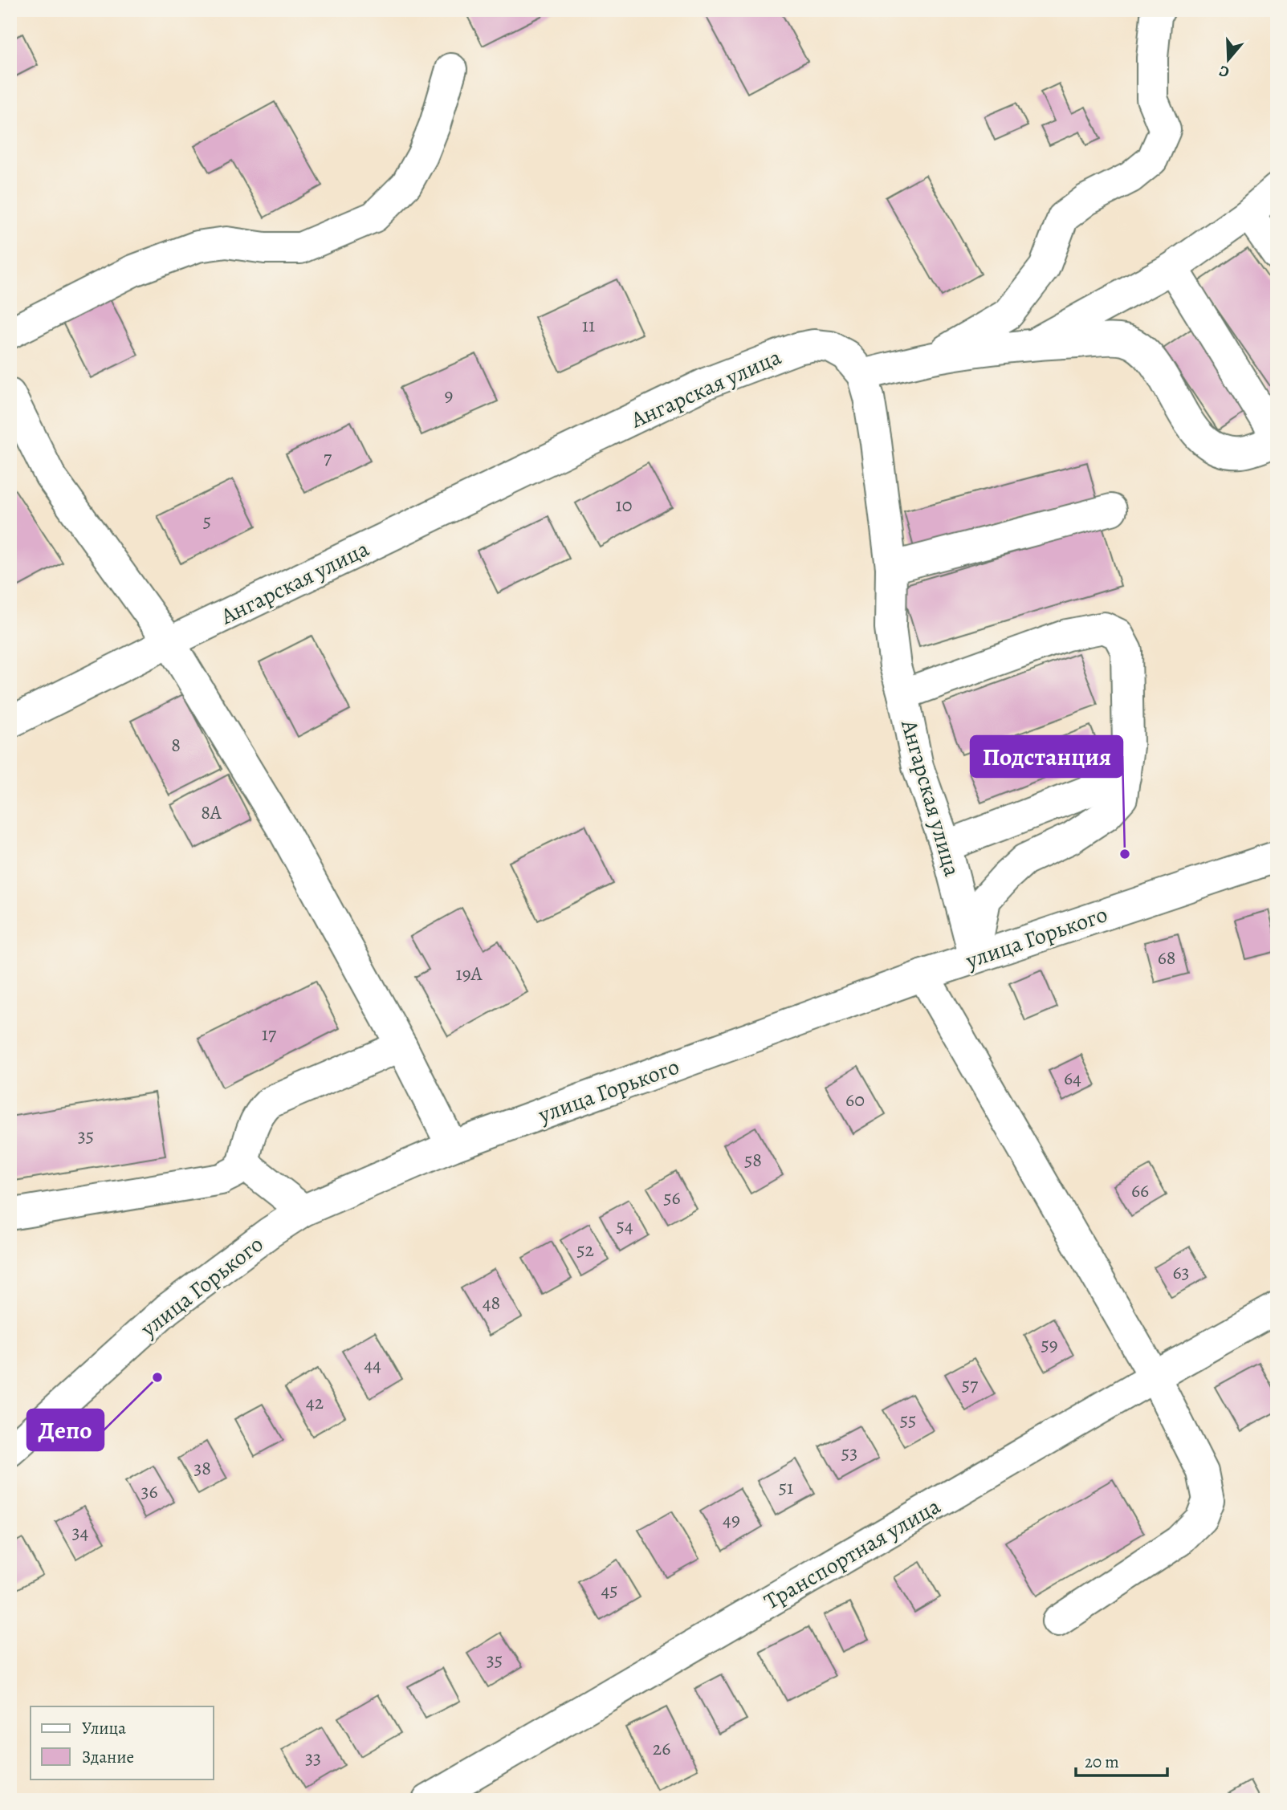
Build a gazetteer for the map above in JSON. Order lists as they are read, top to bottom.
{
  "streets": {
    "street": ["Ангарская улица", "улица Горького", "Транспортная улица"]
  },
  "crossings": [
    ["Ангарская улица", "улица Горького"]
  ],
  "places": ["Подстанция", "Депо"],
  "house_numbers": [
    "11",
    "9",
    "7",
    "10",
    "5",
    "8",
    "8А",
    "68",
    "19А",
    "17",
    "64",
    "60",
    "35",
    "58",
    "66",
    "56",
    "54",
    "52",
    "63",
    "48",
    "59",
    "44",
    "57",
    "42",
    "55",
    "53",
    "38",
    "51",
    "36",
    "49",
    "34",
    "45",
    "35",
    "26",
    "33"
  ],
  "legend": ["Улица", "Здание"],
  "scale_bar": "20 m",
  "north": "bottom"
}
